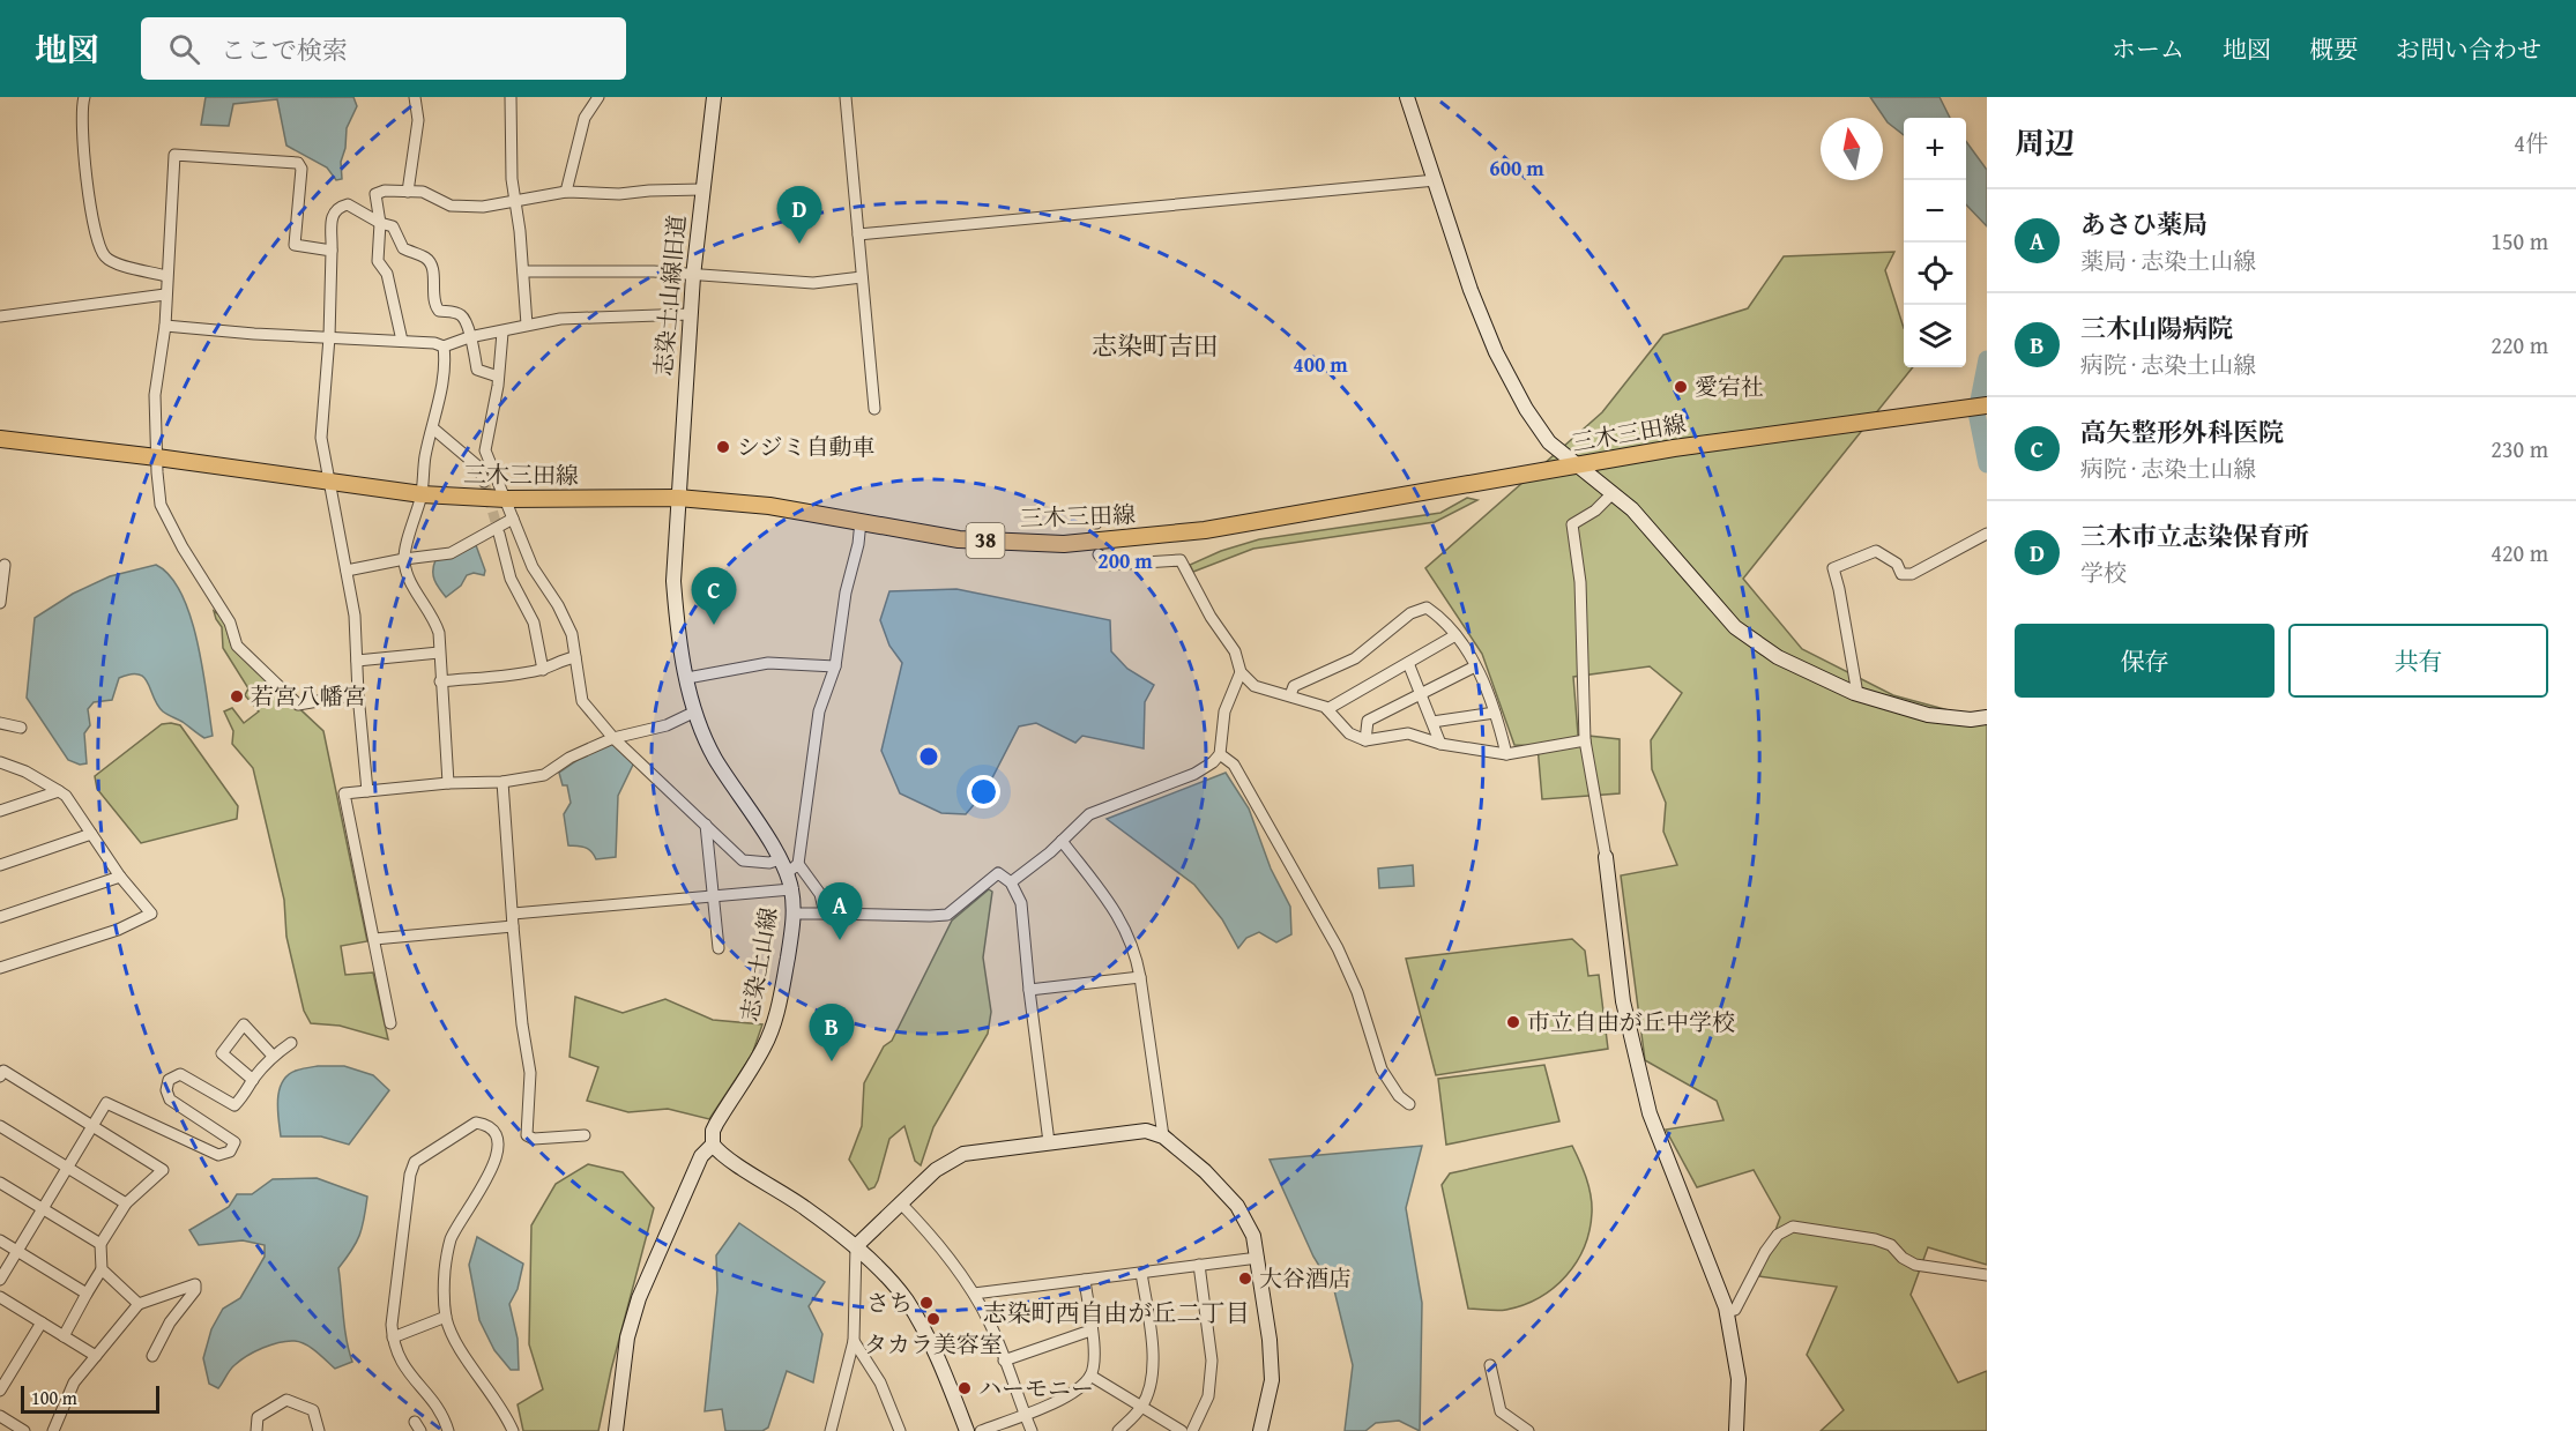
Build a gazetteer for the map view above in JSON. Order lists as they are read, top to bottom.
{
  "streets": {
    "main road": ["三木三田線", "38"],
    "street": ["志染土山線旧道", "志染土山線"]
  },
  "crossings": [
    ["志染土山線旧道", "三木三田線"],
    ["志染土山線旧道", "志染土山線"],
    ["三木三田線", "志染土山線"]
  ],
  "districts": ["志染町吉田", "志染町西自由が丘二丁目"],
  "places": [
    "愛宕社",
    "シジミ自動車",
    "若宮八幡宮",
    "市立自由が丘中学校",
    "大谷酒店",
    "さち",
    "タカラ美容室",
    "ハーモニー"
  ],
  "scale_bar": "100 m",
  "north": "top",
  "page": {
    "header": "地図",
    "search": "ここで検索",
    "nav": [
      "ホーム",
      "地図",
      "概要",
      "お問い合わせ"
    ],
    "heading": ["周辺", "4件"],
    "map_buttons": ["+", "−"],
    "pins": [
      "D",
      "C",
      "A",
      "B"
    ],
    "list": [
      {
        "mark": "A",
        "name": "あさひ薬局",
        "note": "薬局 · 志染土山線",
        "value": "150 m"
      },
      {
        "mark": "B",
        "name": "三木山陽病院",
        "note": "病院 · 志染土山線",
        "value": "220 m"
      },
      {
        "mark": "C",
        "name": "高矢整形外科医院",
        "note": "病院 · 志染土山線",
        "value": "230 m"
      },
      {
        "mark": "D",
        "name": "三木市立志染保育所",
        "note": "学校",
        "value": "420 m"
      }
    ],
    "buttons": ["保存", "共有"],
    "scale": "100 m"
  },
  "rings": ["600 m", "400 m", "200 m"]
}
